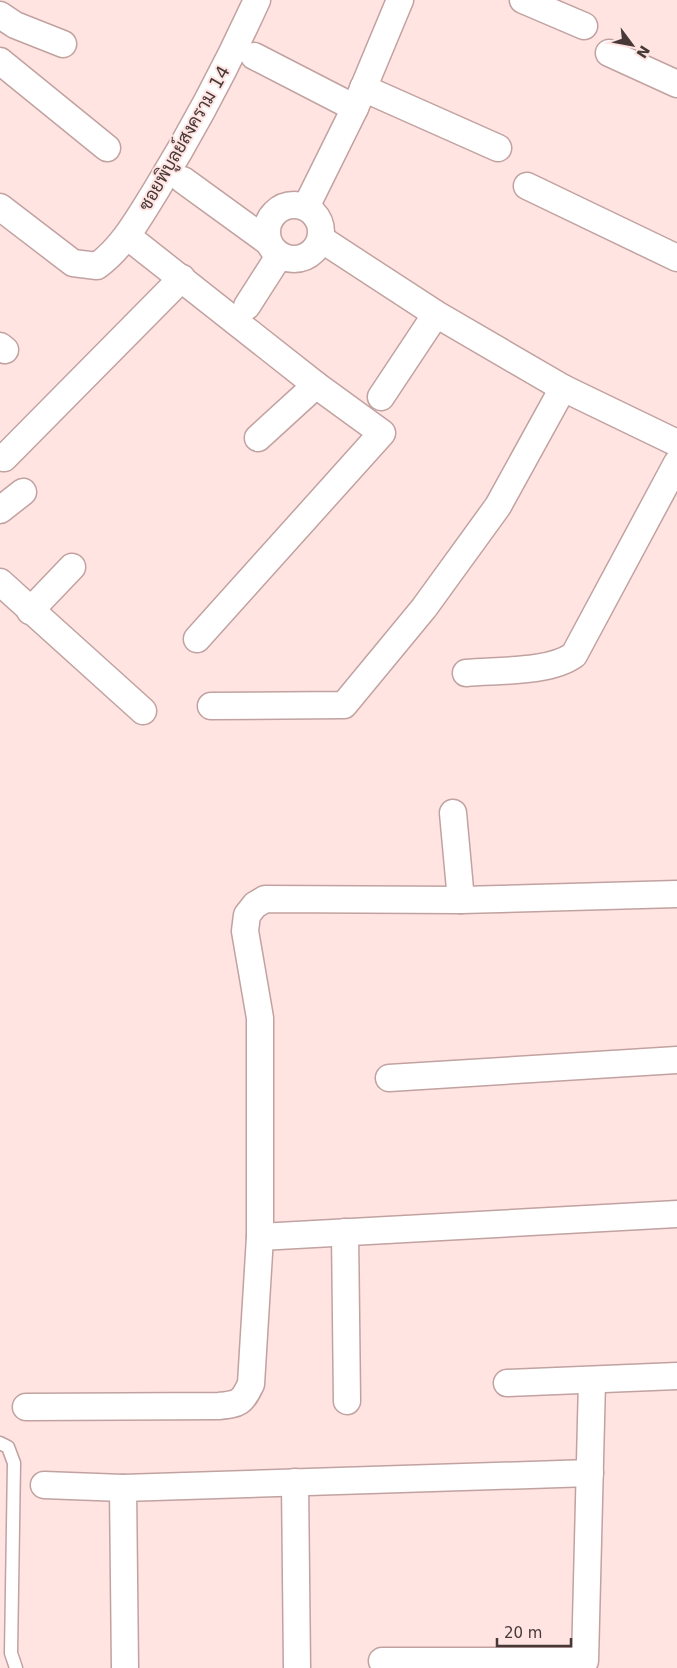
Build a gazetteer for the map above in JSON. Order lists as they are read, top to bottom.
{
  "streets": {
    "street": ["ซอยพิบูลย์สงคราม 14"]
  },
  "scale_bar": "20 m",
  "north": "bottom right"
}
